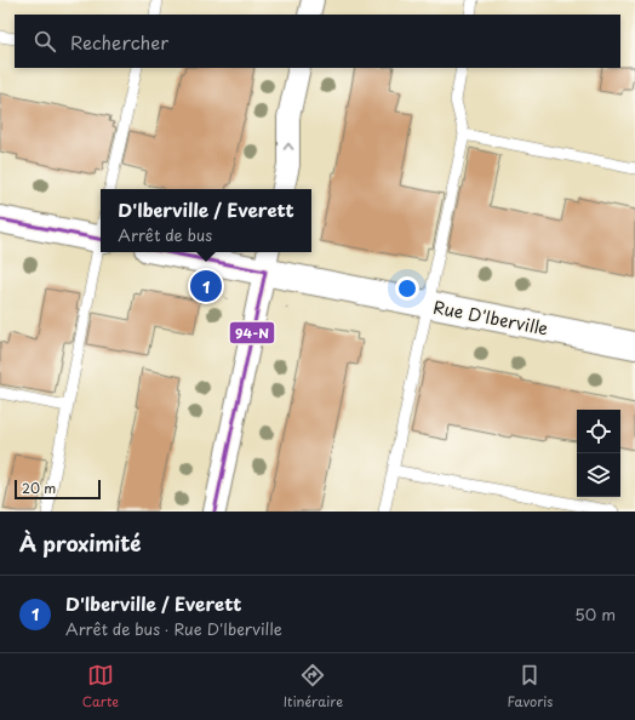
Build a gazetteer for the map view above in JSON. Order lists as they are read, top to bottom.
{
  "streets": {
    "main road": ["Rue D'Iberville"]
  },
  "lines": ["transit line 94-N"],
  "scale_bar": "20 m",
  "page": {
    "search": "Rechercher",
    "popup": ["D'Iberville / Everett", "Arrêt de bus"],
    "pins": "1",
    "scale": "20 m",
    "heading": "À proximité",
    "list": [
      {
        "mark": "1",
        "name": "D'Iberville / Everett",
        "note": "Arrêt de bus · Rue D'Iberville",
        "value": "50 m"
      }
    ],
    "nav": ["Carte", "Itinéraire", "Favoris"]
  }
}
